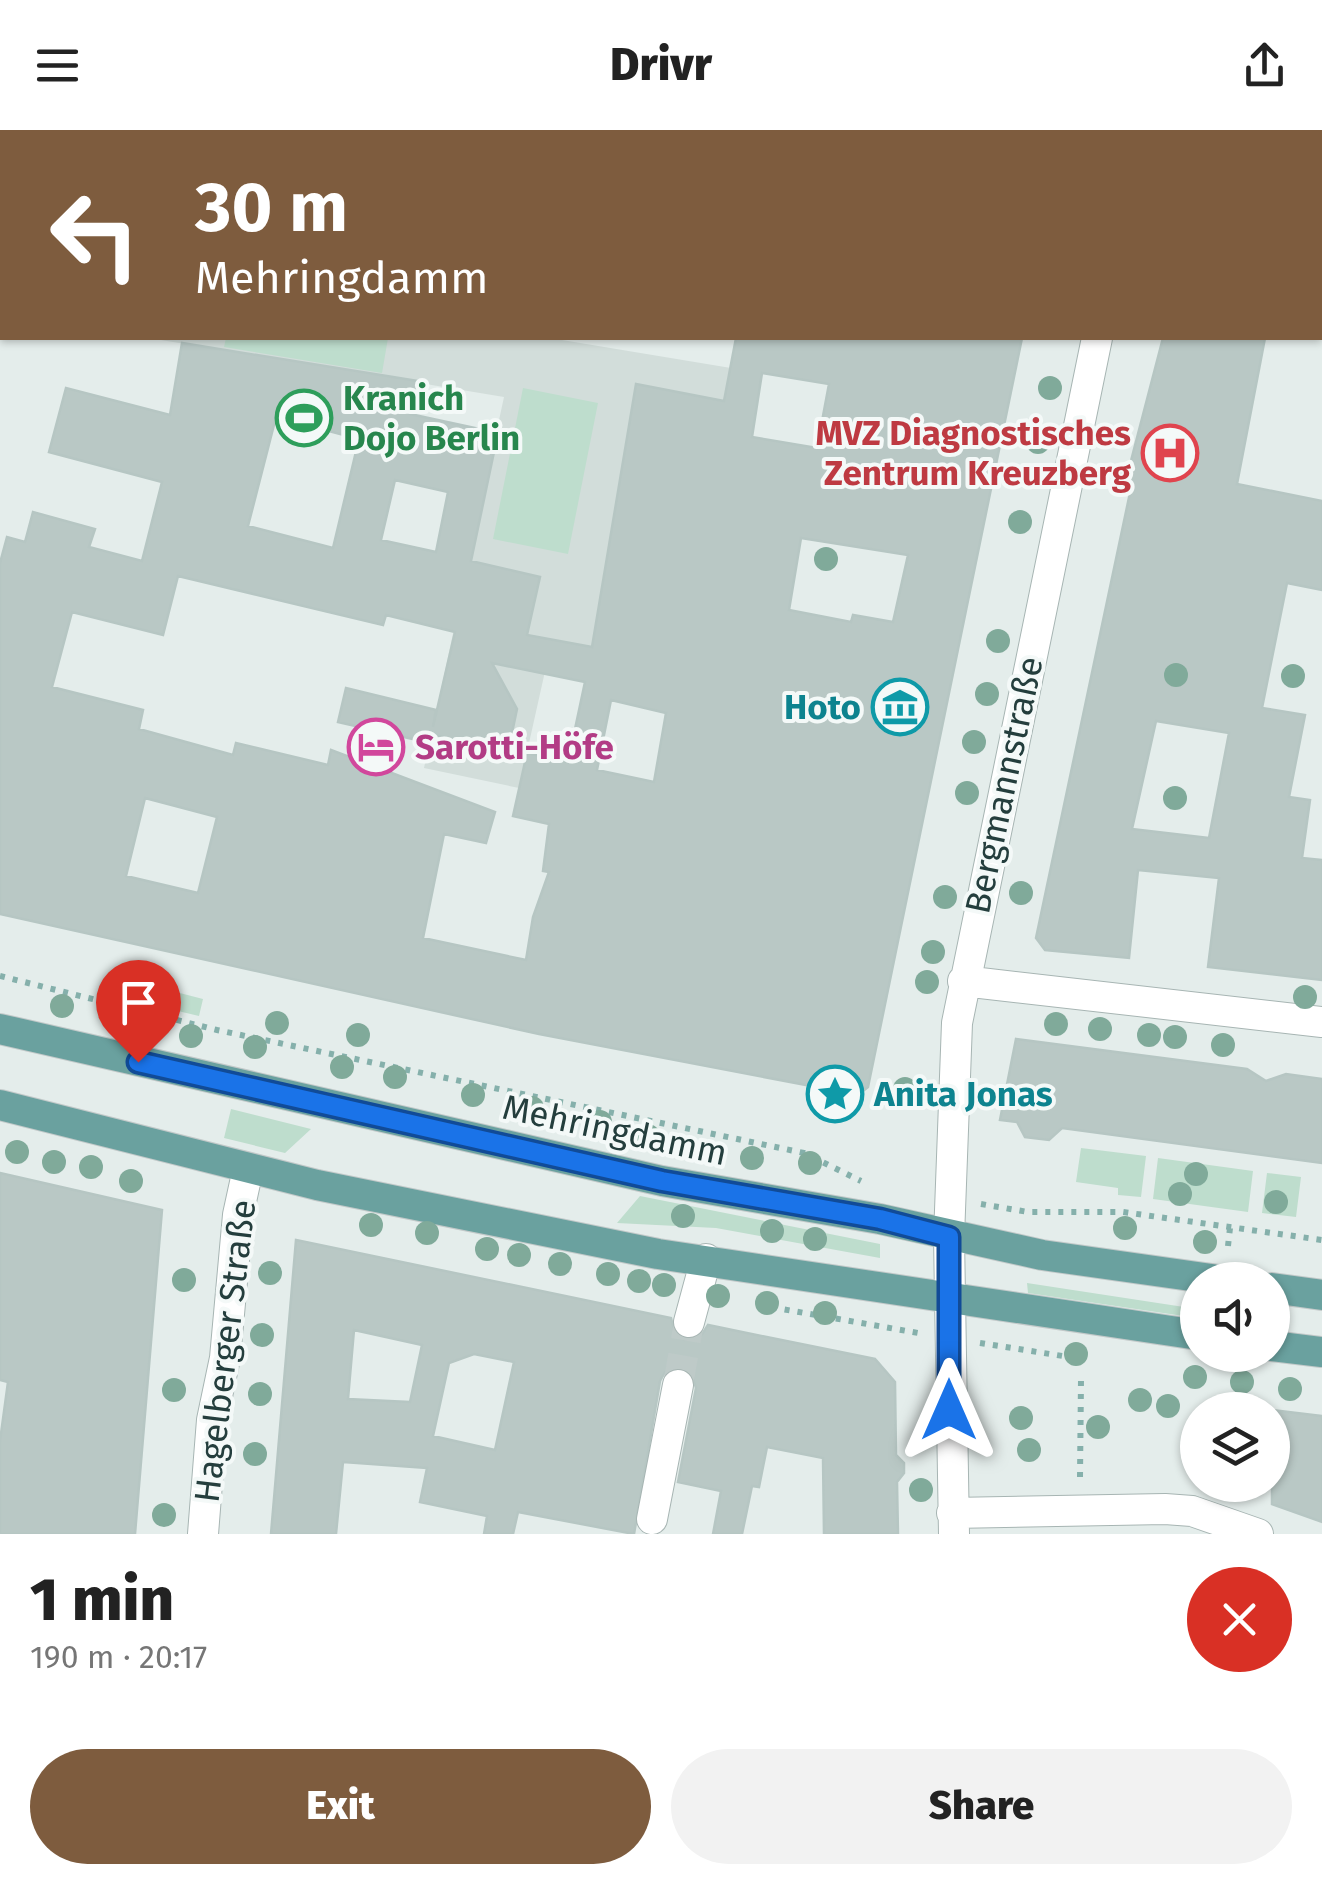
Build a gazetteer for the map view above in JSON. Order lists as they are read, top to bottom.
{
  "streets": {
    "main road": ["Mehringdamm"],
    "street": ["Bergmannstraße", "Hagelberger Straße"]
  },
  "crossings": [
    ["Bergmannstraße", "Mehringdamm"]
  ],
  "places": {
    "sports": ["Kranich Dojo Berlin"],
    "hospital": ["MVZ Diagnostisches Zentrum Kreuzberg"],
    "museum": ["Hoto"],
    "hotel": ["Sarotti-Höfe"],
    "place": ["Anita Jonas"]
  },
  "page": {
    "header": "Drivr",
    "turn": ["30 m", "Mehringdamm"],
    "heading": ["1 min", "190 m · 20:17"],
    "buttons": ["Exit", "Share"]
  }
}
